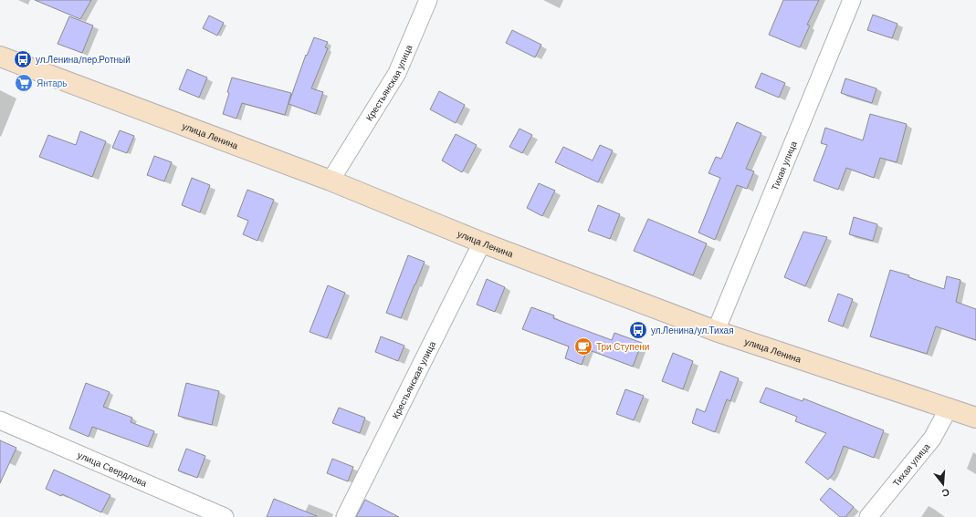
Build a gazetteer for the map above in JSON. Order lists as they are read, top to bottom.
{
  "streets": {
    "main road": ["улица Ленина"],
    "street": ["Крестьянская улица", "Тихая улица", "улица Свердлова"]
  },
  "crossings": [
    ["Крестьянская улица", "улица Ленина"],
    ["улица Ленина", "Тихая улица"]
  ],
  "places": {
    "bus stop": ["ул.Ленина/пер.Ротный", "ул.Ленина/ул.Тихая"],
    "supermarket": ["Янтарь"],
    "cafe": ["Три Ступени"]
  },
  "north": "bottom"
}
